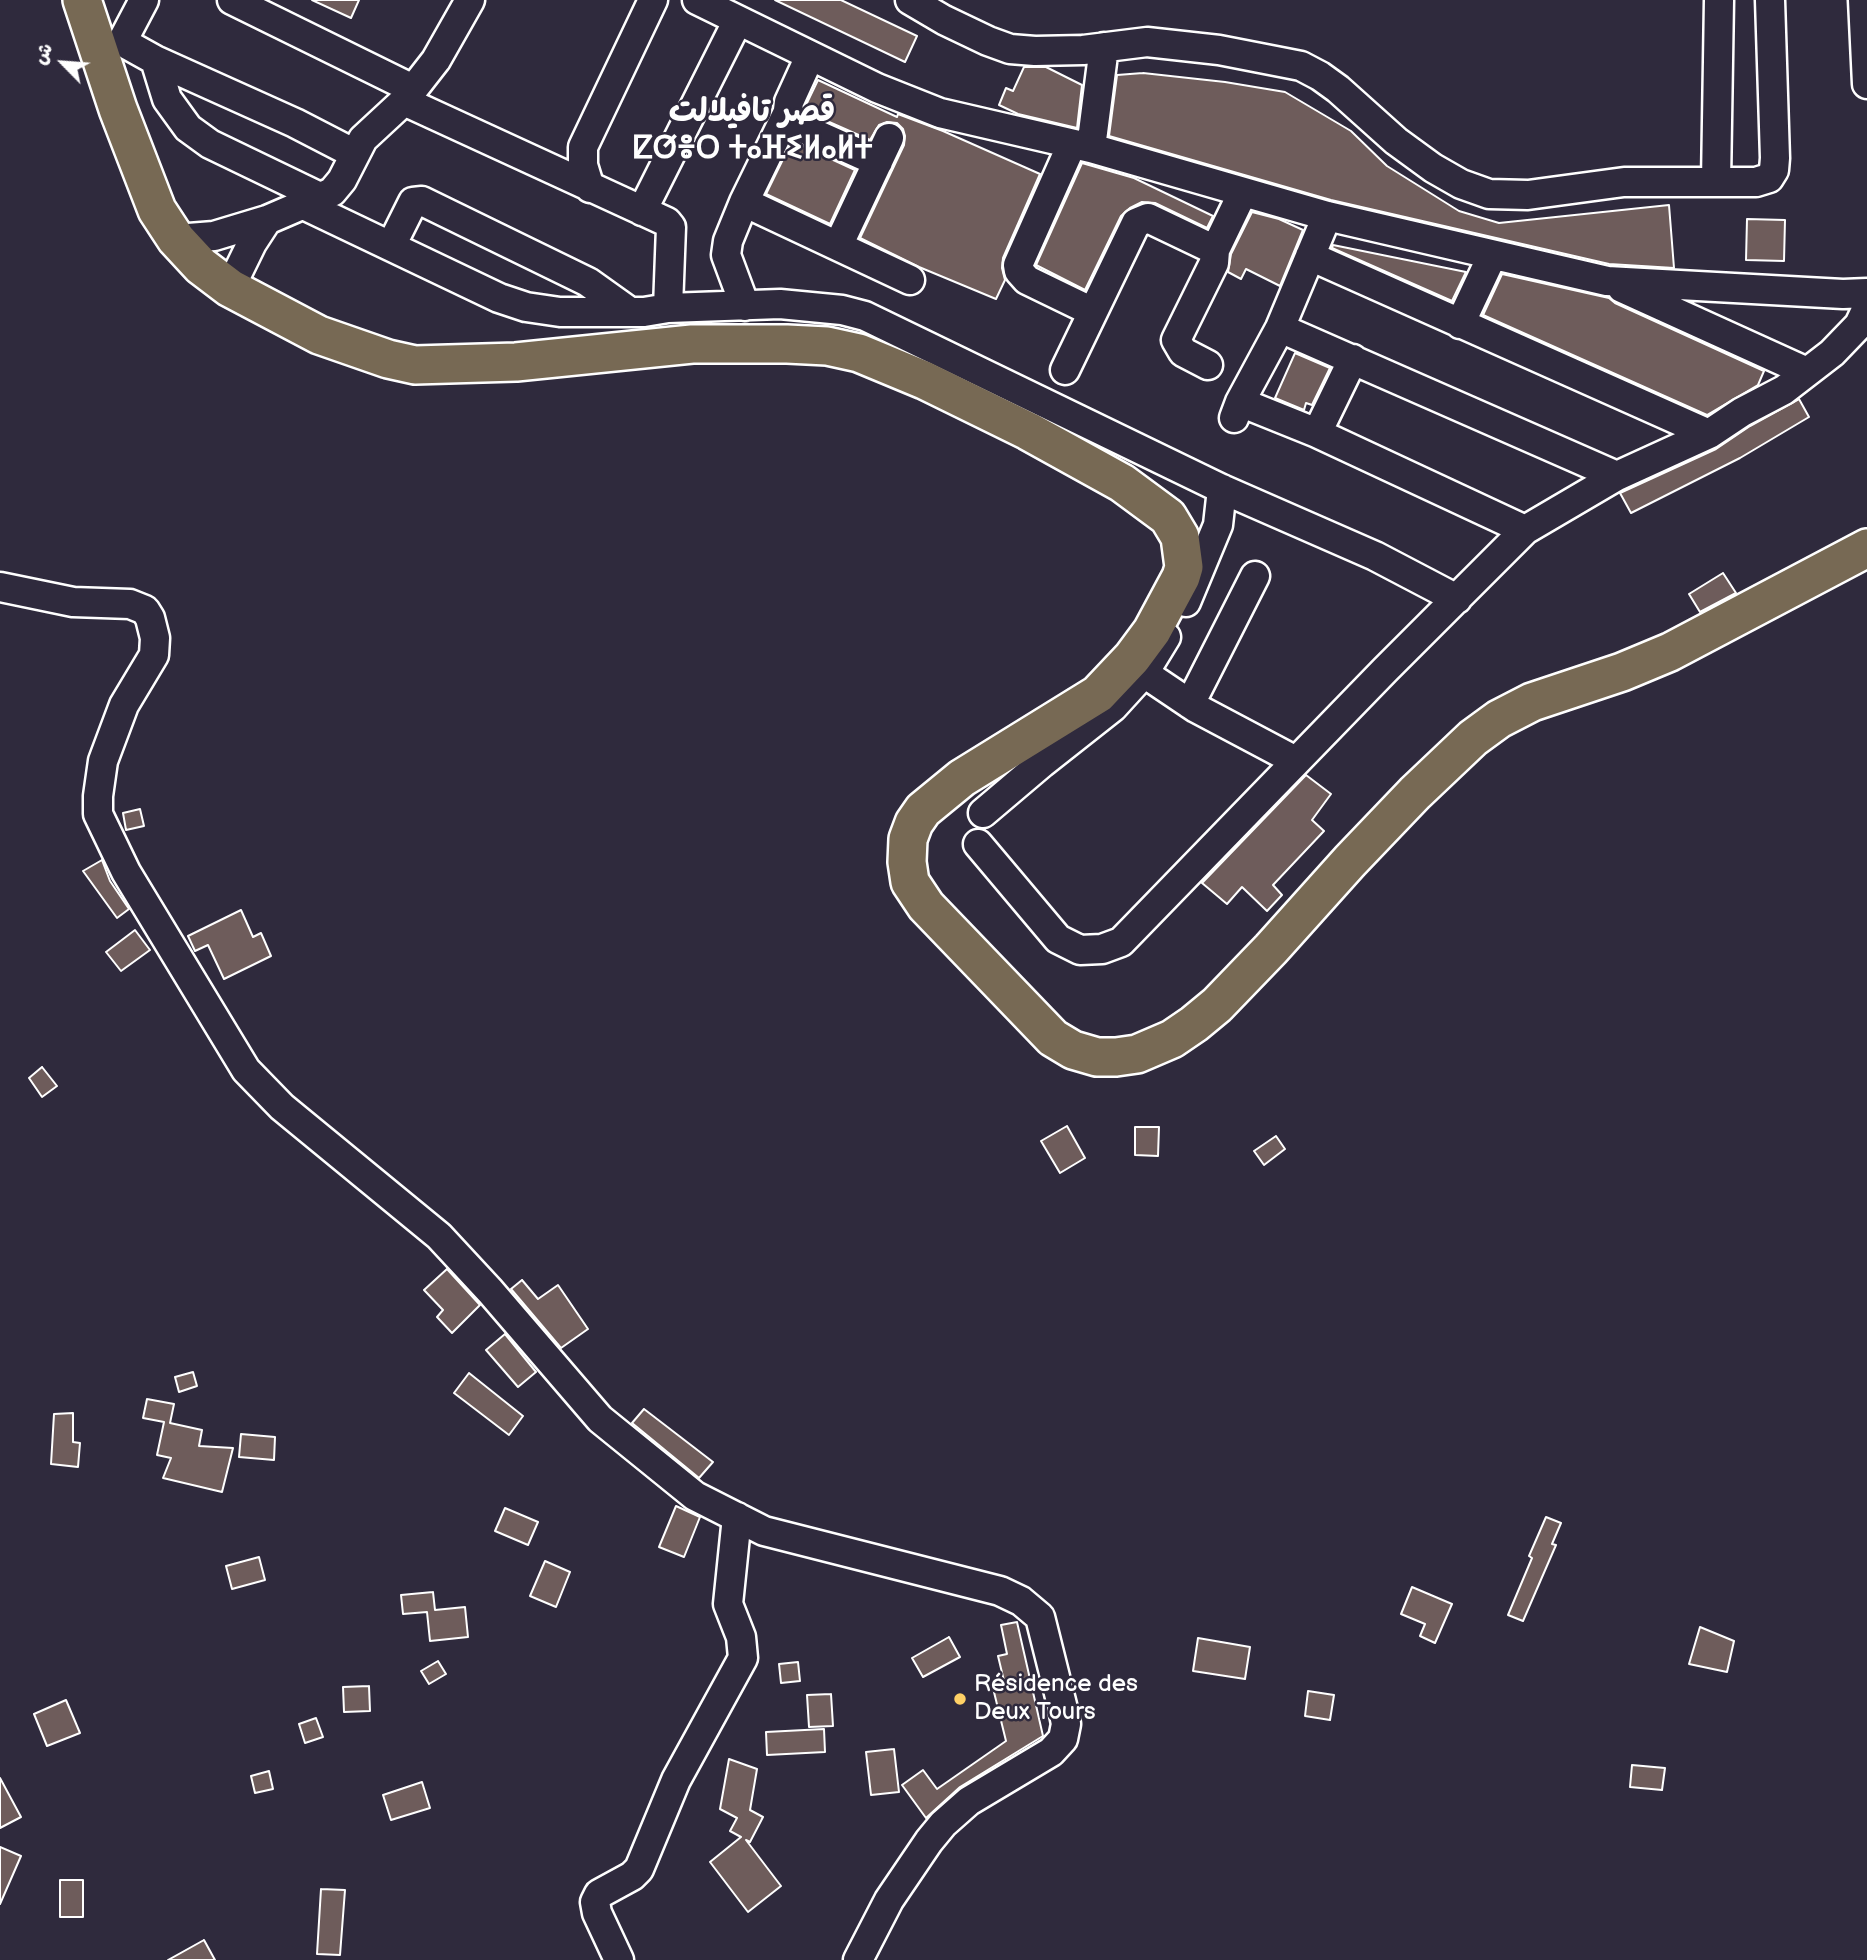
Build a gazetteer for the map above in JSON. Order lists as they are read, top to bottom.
{
  "districts": ["قصر تافيلالت ⵇⵚⴻⵔ ⵜⴰⴼⵉⵍⴰⵍⵜ"],
  "places": ["Résidence des Deux Tours"],
  "north": "top left"
}
